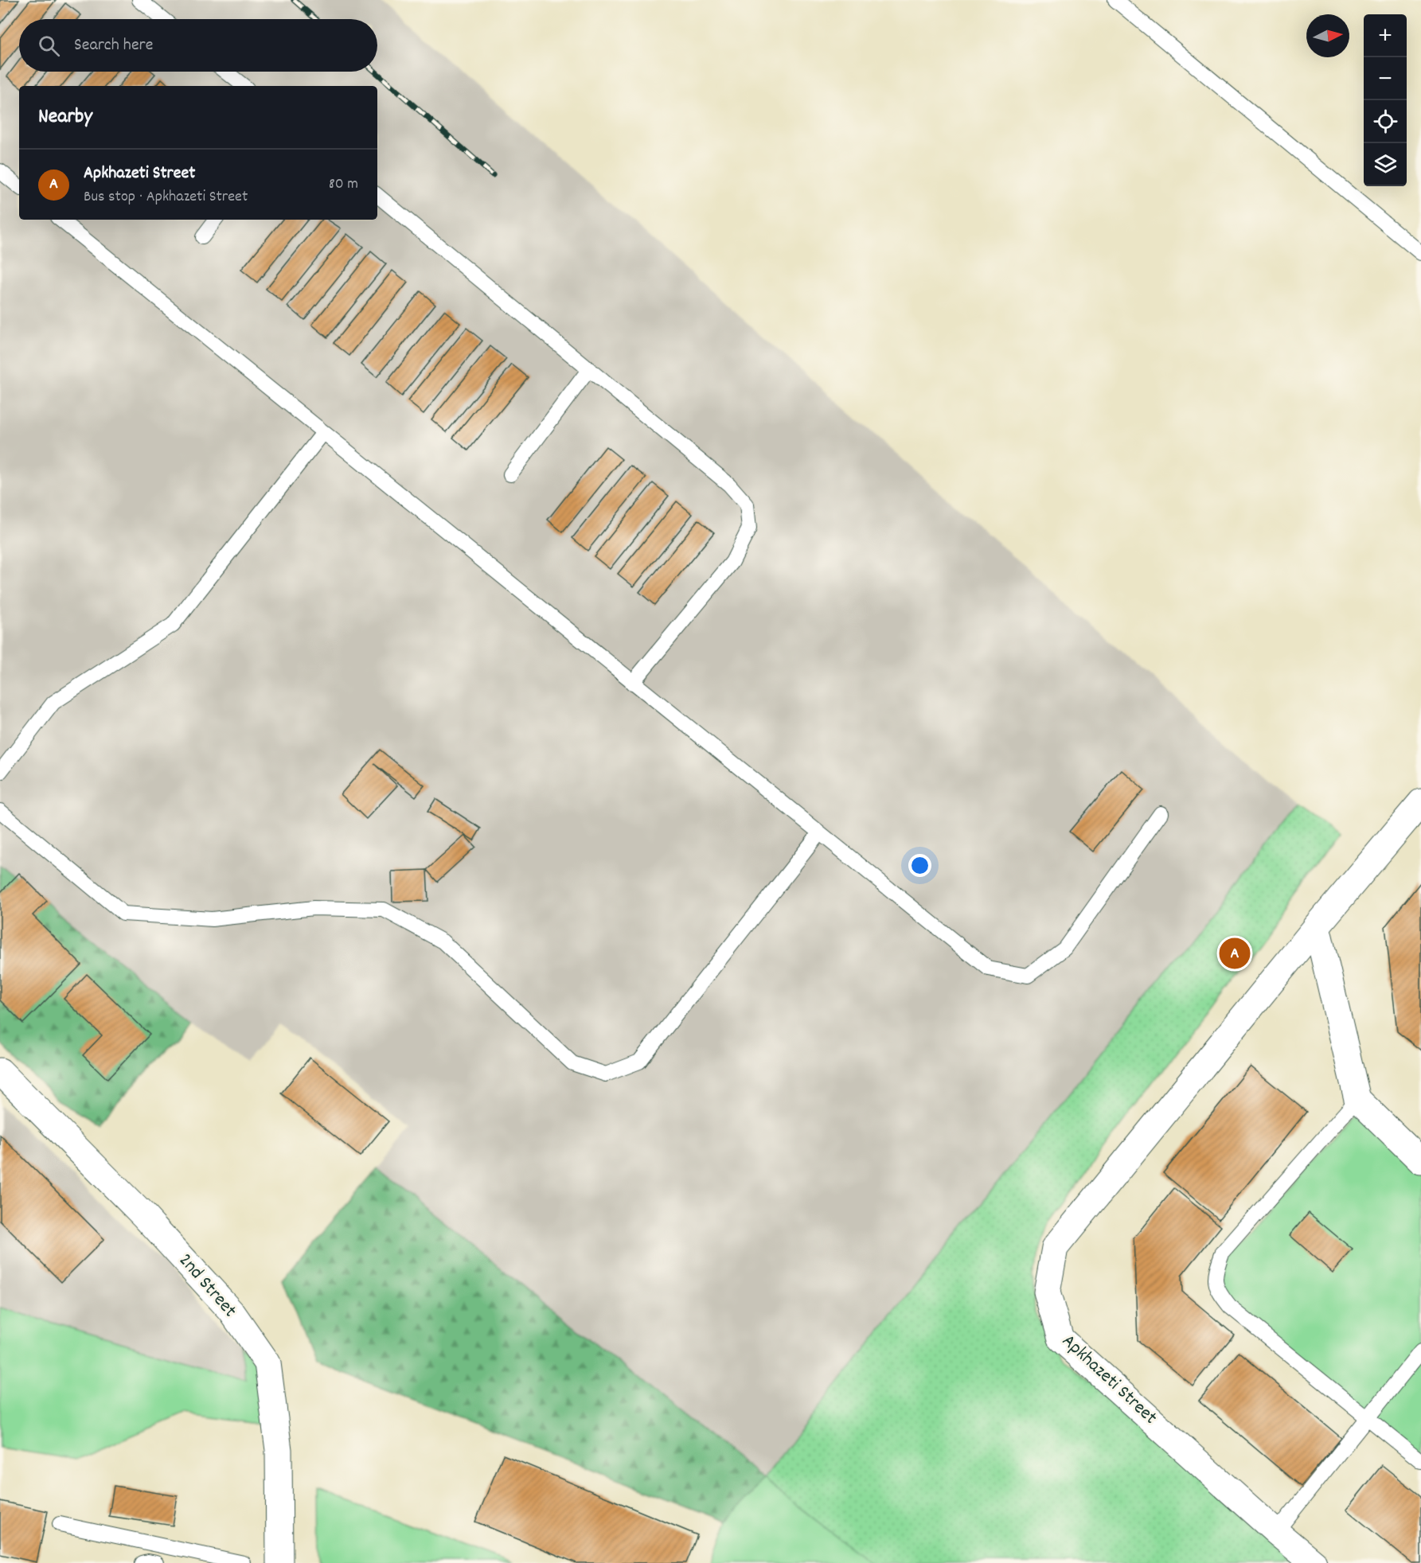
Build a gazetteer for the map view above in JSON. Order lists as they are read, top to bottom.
{
  "streets": {
    "street": ["2nd Street", "Apkhazeti Street"]
  },
  "north": "right",
  "page": {
    "map_buttons": ["+", "−"],
    "search": "Search here",
    "heading": "Nearby",
    "list": [
      {
        "mark": "A",
        "name": "Apkhazeti Street",
        "note": "Bus stop · Apkhazeti Street",
        "value": "80 m"
      }
    ],
    "pins": "A"
  }
}
